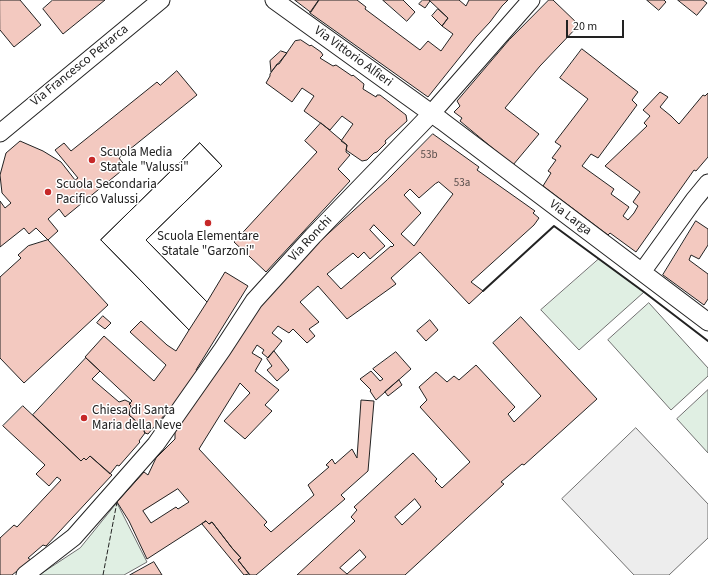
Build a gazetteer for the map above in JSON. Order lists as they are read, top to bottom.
{
  "streets": {
    "street": [
      "Via Vittorio Alfieri",
      "Via Francesco Petrarca",
      "Via Larga",
      "Via Ronchi"
    ]
  },
  "crossings": [
    ["Via Vittorio Alfieri", "Via Larga"],
    ["Via Vittorio Alfieri", "Via Ronchi"],
    ["Via Larga", "Via Ronchi"]
  ],
  "places": [
    "Scuola Media Statale \"Valussi\"",
    "Scuola Secondaria Pacifico Valussi",
    "Scuola Elementare Statale \"Garzoni\"",
    "Chiesa di Santa Maria della Neve"
  ],
  "house_numbers": ["53b", "53a"],
  "scale_bar": "20 m"
}
